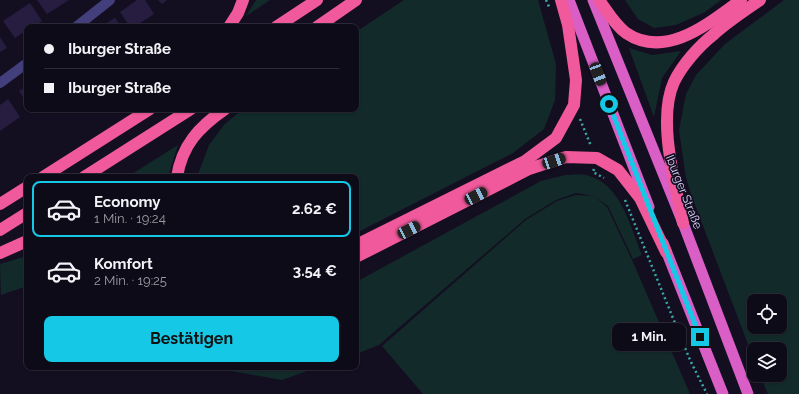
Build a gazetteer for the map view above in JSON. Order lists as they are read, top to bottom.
{
  "streets": {
    "highway": ["Iburger Straße"]
  },
  "page": {
    "banner": ["Iburger Straße", "Iburger Straße"],
    "list": [
      {
        "name": "Economy",
        "note": "1 Min. · 19:24",
        "value": "2.62 €"
      },
      {
        "name": "Komfort",
        "note": "2 Min. · 19:25",
        "value": "3.54 €"
      }
    ],
    "buttons": "Bestätigen",
    "bubble": "1 Min."
  }
}
